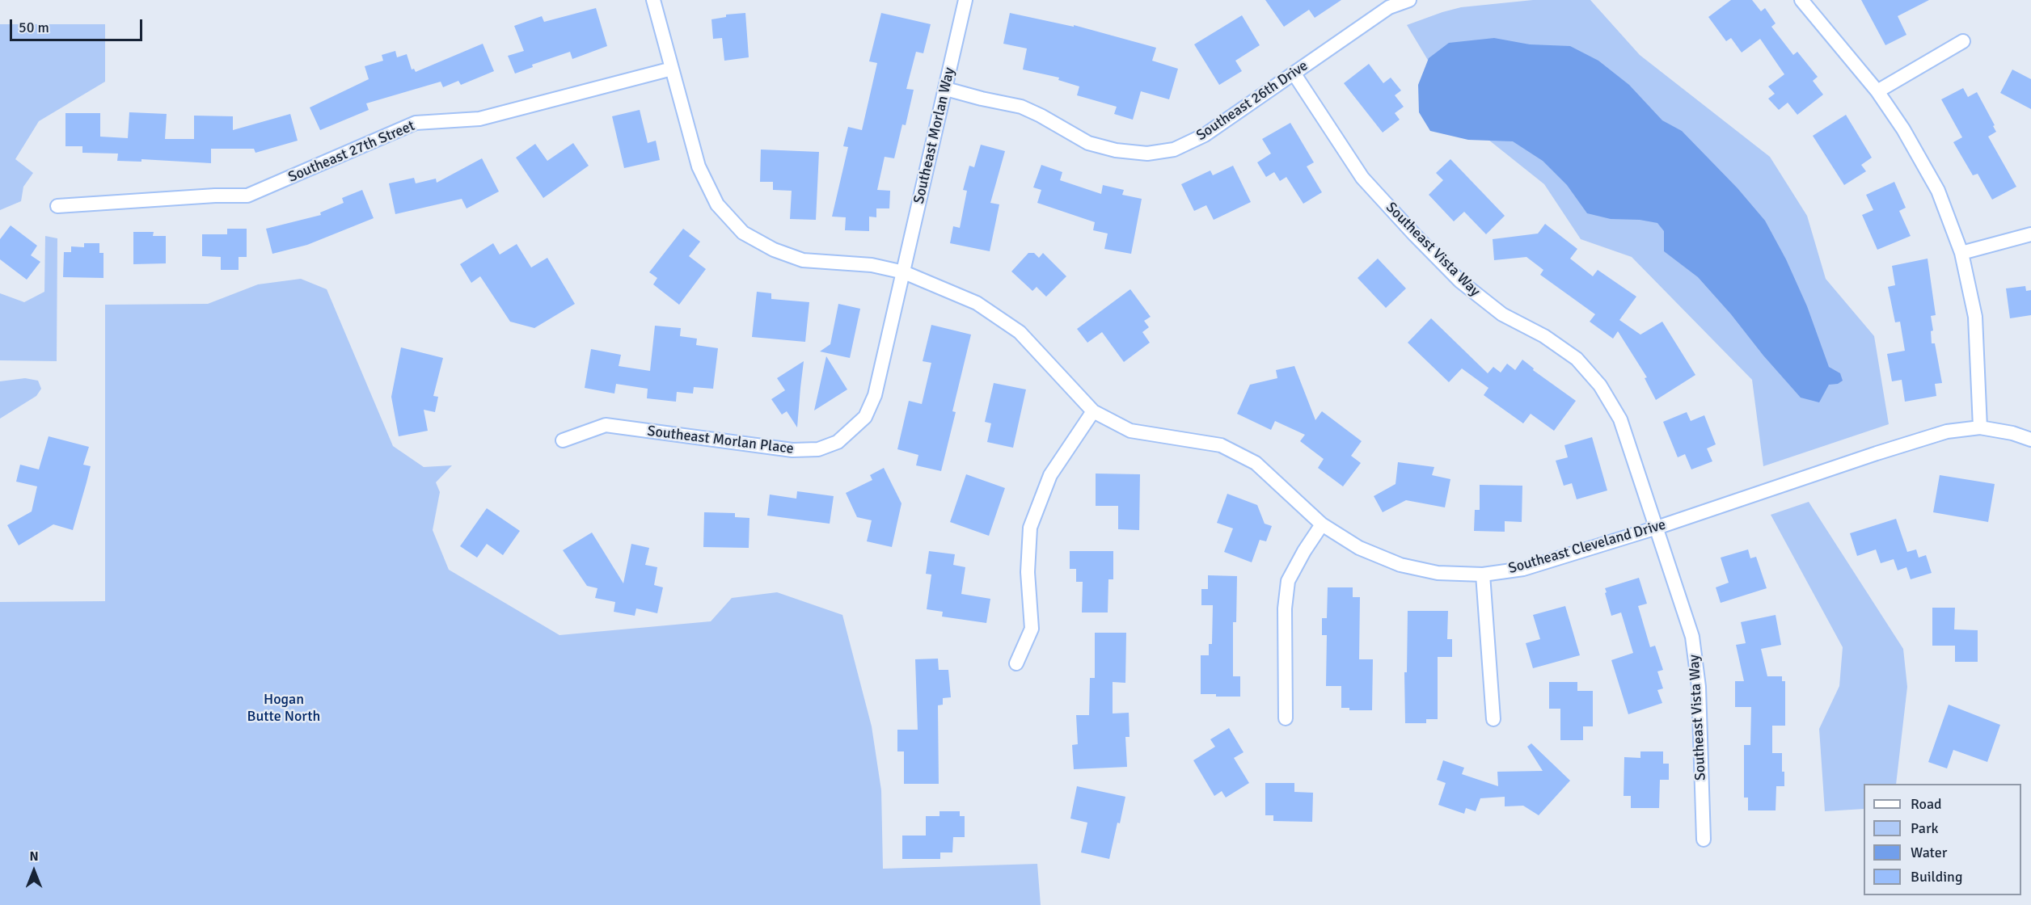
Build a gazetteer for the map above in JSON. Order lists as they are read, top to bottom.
{
  "streets": {
    "street": [
      "Southeast 26th Drive",
      "Southeast Morlan Way",
      "Southeast 27th Street",
      "Southeast Vista Way",
      "Southeast Morlan Place",
      "Southeast Cleveland Drive"
    ]
  },
  "crossings": [
    ["Southeast 26th Drive", "Southeast Morlan Way"],
    ["Southeast 26th Drive", "Southeast Vista Way"],
    ["Southeast Morlan Way", "Southeast Morlan Place"],
    ["Southeast Morlan Way", "Southeast Cleveland Drive"],
    ["Southeast 27th Street", "Southeast Cleveland Drive"],
    ["Southeast Vista Way", "Southeast Cleveland Drive"],
    ["Southeast Morlan Place", "Southeast Cleveland Drive"]
  ],
  "parks": ["Hogan Butte North"],
  "legend": [
    "Road",
    "Park",
    "Water",
    "Building"
  ],
  "scale_bar": "50 m",
  "north": "top"
}
